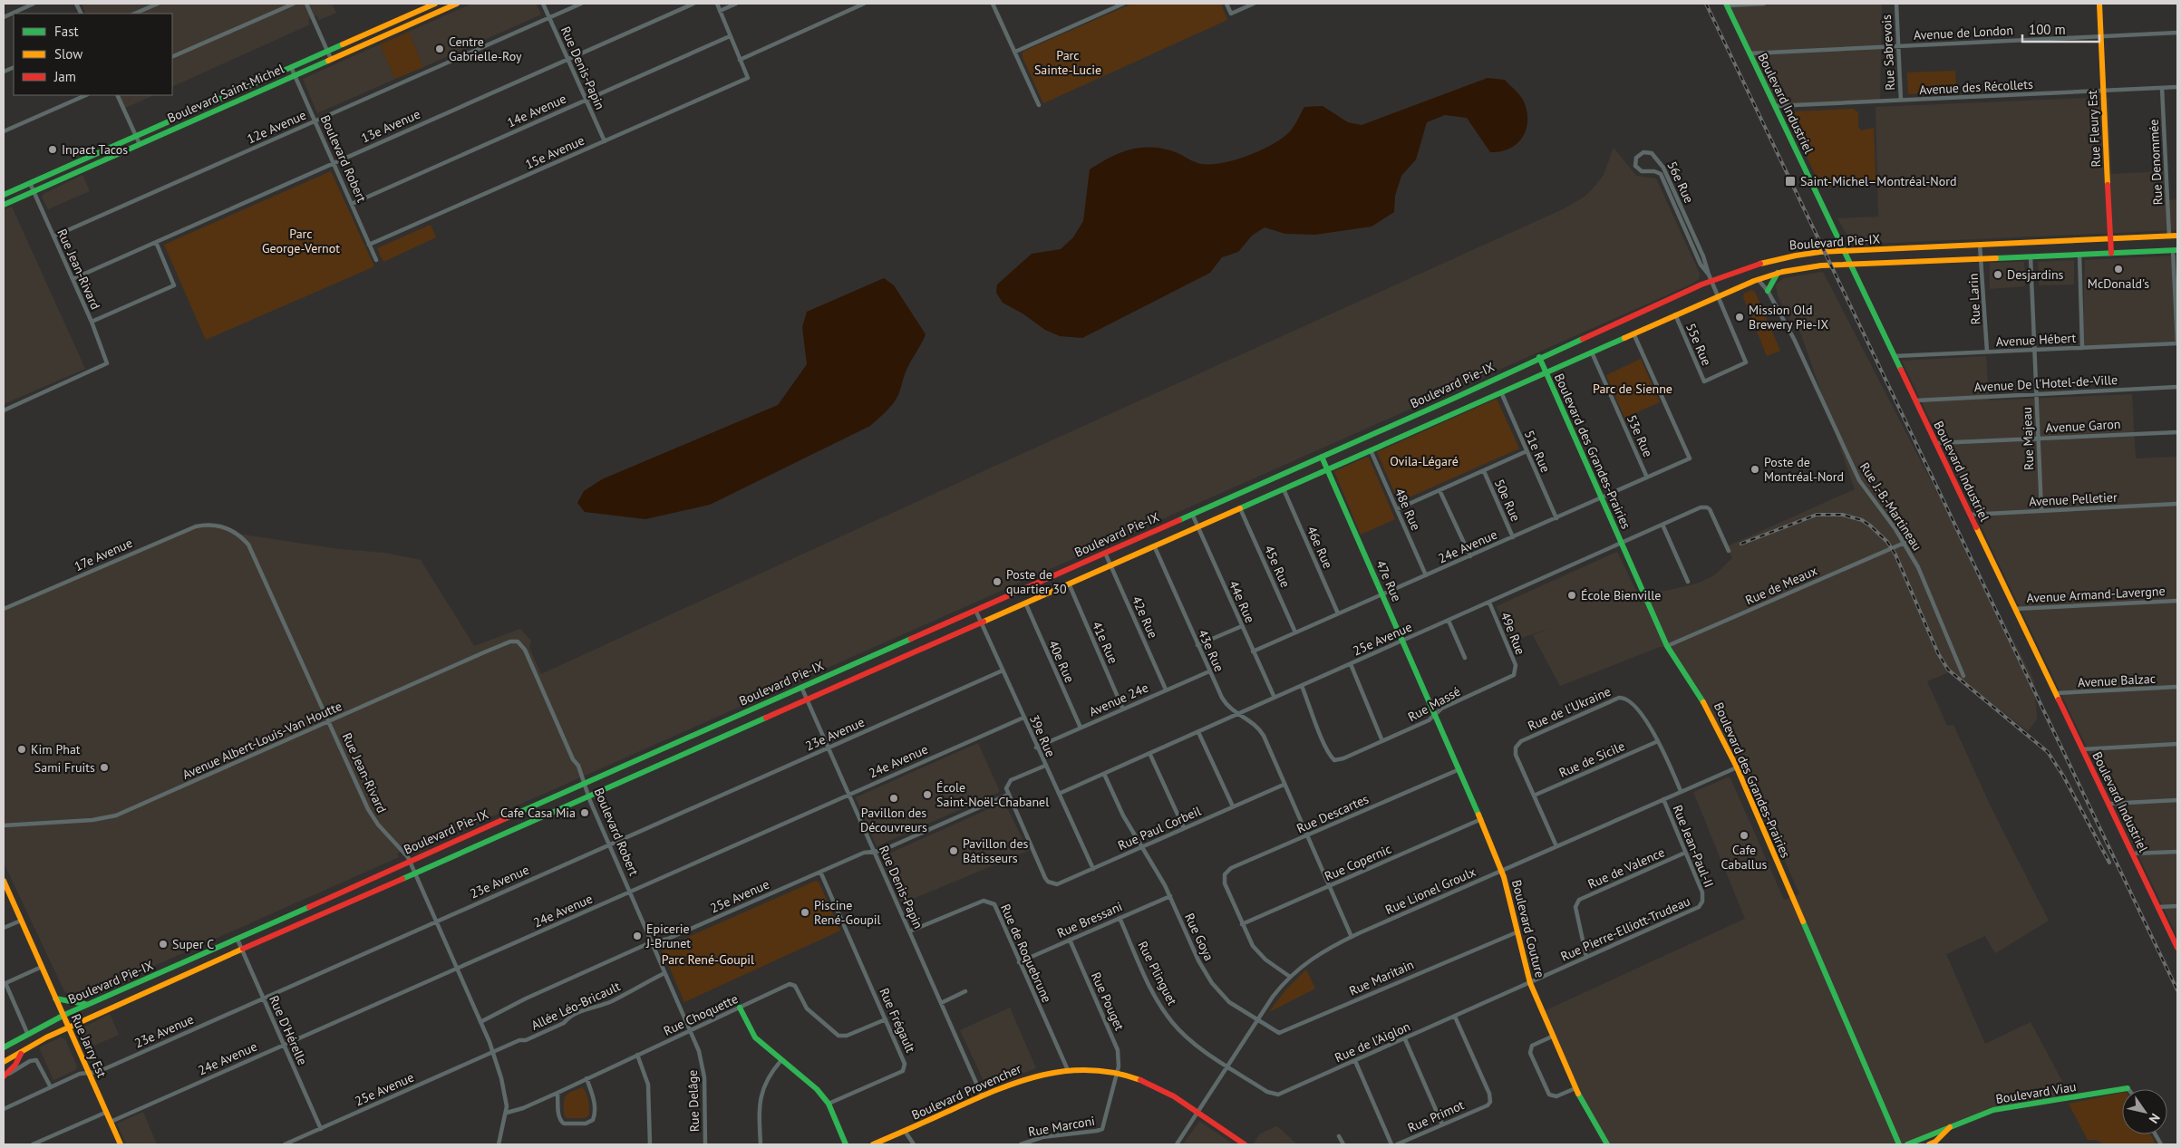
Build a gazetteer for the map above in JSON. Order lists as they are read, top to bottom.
{
  "streets": {
    "main road": [
      "Boulevard Saint-Michel",
      "Boulevard Industriel",
      "Rue Fleury Est",
      "Boulevard Pie-IX",
      "Boulevard des Grandes-Prairies",
      "47e Rue",
      "Boulevard Couture",
      "Rue Jarry Est",
      "Boulevard Provencher",
      "Boulevard Viau"
    ],
    "street": [
      "Avenue de London",
      "Rue Sabrevois",
      "Rue Denis-Papin",
      "Avenue des Récollets",
      "14e Avenue",
      "13e Avenue",
      "12e Avenue",
      "15e Avenue",
      "Boulevard Robert",
      "Rue Denommée",
      "56e Rue",
      "Rue Jean-Rivard",
      "Rue Larin",
      "Avenue Hébert",
      "55e Rue",
      "Avenue De l'Hotel-de-Ville",
      "Avenue Garon",
      "53e Rue",
      "Rue Majeau",
      "51e Rue",
      "Avenue Pelletier",
      "50e Rue",
      "Rue J.-B.-Martineau",
      "48e Rue",
      "24e Avenue",
      "46e Rue",
      "17e Avenue",
      "45e Rue",
      "Rue de Meaux",
      "Avenue Armand-Lavergne",
      "44e Rue",
      "42e Rue",
      "49e Rue",
      "25e Avenue",
      "41e Rue",
      "43e Rue",
      "40e Rue",
      "Avenue Balzac",
      "Avenue 24e",
      "Rue Massé",
      "Rue de l'Ukraine",
      "23e Avenue",
      "39e Rue",
      "Avenue Albert-Louis-Van Houtte",
      "Rue de Sicile",
      "Rue Descartes",
      "Rue Paul Corbeil",
      "Rue Jean-Paul-II",
      "Rue Copernic",
      "Rue de Valence",
      "Rue Lionel Groulx",
      "Rue Bressani",
      "Rue Pierre-Elliott-Trudeau",
      "Rue Goya",
      "Rue de Roquebrune",
      "Rue Plinguet",
      "Rue Maritain",
      "Rue Pouget",
      "Allée Léo-Bricault",
      "Rue Choquette",
      "Rue Frégault",
      "Rue D'Hérelle",
      "Rue de l'Aiglon",
      "Rue Delâge",
      "Rue Primot",
      "Rue Marconi"
    ]
  },
  "crossings": [
    ["Avenue de London", "Rue Sabrevois"],
    ["Avenue de London", "Boulevard Industriel"],
    ["Avenue de London", "Rue Fleury Est"],
    ["Rue Sabrevois", "Avenue des Récollets"],
    ["Rue Denis-Papin", "14e Avenue"],
    ["Rue Denis-Papin", "13e Avenue"],
    ["Rue Denis-Papin", "12e Avenue"],
    ["Rue Denis-Papin", "15e Avenue"],
    ["Rue Denis-Papin", "Boulevard Pie-IX"],
    ["Rue Denis-Papin", "24e Avenue"],
    ["Rue Denis-Papin", "25e Avenue"],
    ["Rue Denis-Papin", "23e Avenue"],
    ["Rue Denis-Papin", "Rue de Roquebrune"],
    ["Rue Denis-Papin", "Boulevard Provencher"],
    ["Avenue des Récollets", "Boulevard Industriel"],
    ["Avenue des Récollets", "Rue Fleury Est"],
    ["Avenue des Récollets", "Rue Denommée"],
    ["Boulevard Saint-Michel", "Boulevard Robert"],
    ["Boulevard Saint-Michel", "Rue Jean-Rivard"],
    ["Boulevard Industriel", "Boulevard Pie-IX"],
    ["Boulevard Industriel", "Avenue Hébert"],
    ["Boulevard Industriel", "Avenue De l'Hotel-de-Ville"],
    ["Boulevard Industriel", "Avenue Garon"],
    ["Boulevard Industriel", "Avenue Pelletier"],
    ["Boulevard Industriel", "Avenue Armand-Lavergne"],
    ["Boulevard Industriel", "Avenue Balzac"],
    ["14e Avenue", "Boulevard Robert"],
    ["13e Avenue", "Boulevard Robert"],
    ["13e Avenue", "Rue Jean-Rivard"],
    ["12e Avenue", "Boulevard Robert"],
    ["12e Avenue", "Rue Jean-Rivard"],
    ["Rue Fleury Est", "Boulevard Pie-IX"],
    ["15e Avenue", "Boulevard Robert"],
    ["Boulevard Robert", "Boulevard Pie-IX"],
    ["Boulevard Robert", "24e Avenue"],
    ["Boulevard Robert", "25e Avenue"],
    ["Boulevard Robert", "23e Avenue"],
    ["Boulevard Robert", "Avenue Albert-Louis-Van Houtte"],
    ["Boulevard Robert", "Allée Léo-Bricault"],
    ["Boulevard Robert", "Rue Choquette"],
    ["Boulevard Robert", "Rue Delâge"],
    ["Rue Denommée", "Boulevard Pie-IX"],
    ["56e Rue", "Boulevard Pie-IX"],
    ["56e Rue", "55e Rue"],
    ["Boulevard Pie-IX", "Rue Jean-Rivard"],
    ["Boulevard Pie-IX", "Rue Larin"],
    ["Boulevard Pie-IX", "55e Rue"],
    ["Boulevard Pie-IX", "53e Rue"],
    ["Boulevard Pie-IX", "Rue Majeau"],
    ["Boulevard Pie-IX", "51e Rue"],
    ["Boulevard Pie-IX", "Boulevard des Grandes-Prairies"],
    ["Boulevard Pie-IX", "Rue J.-B.-Martineau"],
    ["Boulevard Pie-IX", "48e Rue"],
    ["Boulevard Pie-IX", "24e Avenue"],
    ["Boulevard Pie-IX", "46e Rue"],
    ["Boulevard Pie-IX", "45e Rue"],
    ["Boulevard Pie-IX", "47e Rue"],
    ["Boulevard Pie-IX", "44e Rue"],
    ["Boulevard Pie-IX", "42e Rue"],
    ["Boulevard Pie-IX", "41e Rue"],
    ["Boulevard Pie-IX", "43e Rue"],
    ["Boulevard Pie-IX", "40e Rue"],
    ["Boulevard Pie-IX", "39e Rue"],
    ["Boulevard Pie-IX", "Rue D'Hérelle"],
    ["Boulevard Pie-IX", "Rue Jarry Est"],
    ["Rue Jean-Rivard", "24e Avenue"],
    ["Rue Jean-Rivard", "17e Avenue"],
    ["Rue Jean-Rivard", "25e Avenue"],
    ["Rue Jean-Rivard", "23e Avenue"],
    ["Rue Jean-Rivard", "Avenue Albert-Louis-Van Houtte"],
    ["Rue Jean-Rivard", "Allée Léo-Bricault"],
    ["Rue Jean-Rivard", "Rue Choquette"],
    ["Rue Larin", "Avenue Hébert"],
    ["Avenue Hébert", "Rue Majeau"],
    ["Avenue De l'Hotel-de-Ville", "Rue Majeau"],
    ["Avenue Garon", "Rue Majeau"],
    ["53e Rue", "24e Avenue"],
    ["Rue Majeau", "Avenue Pelletier"],
    ["51e Rue", "24e Avenue"],
    ["Boulevard des Grandes-Prairies", "24e Avenue"],
    ["Boulevard des Grandes-Prairies", "Rue de Meaux"],
    ["Boulevard des Grandes-Prairies", "25e Avenue"],
    ["Boulevard des Grandes-Prairies", "Rue Lionel Groulx"],
    ["50e Rue", "24e Avenue"],
    ["Rue J.-B.-Martineau", "Rue de Meaux"],
    ["48e Rue", "24e Avenue"],
    ["24e Avenue", "46e Rue"],
    ["24e Avenue", "45e Rue"],
    ["24e Avenue", "47e Rue"],
    ["24e Avenue", "44e Rue"],
    ["24e Avenue", "39e Rue"],
    ["24e Avenue", "Rue D'Hérelle"],
    ["24e Avenue", "Rue Jarry Est"],
    ["47e Rue", "25e Avenue"],
    ["47e Rue", "Rue Massé"],
    ["47e Rue", "Boulevard Couture"],
    ["44e Rue", "25e Avenue"],
    ["42e Rue", "Avenue 24e"],
    ["49e Rue", "25e Avenue"],
    ["49e Rue", "Rue Massé"],
    ["25e Avenue", "43e Rue"],
    ["25e Avenue", "Rue Massé"],
    ["25e Avenue", "39e Rue"],
    ["25e Avenue", "Rue Paul Corbeil"],
    ["25e Avenue", "Allée Léo-Bricault"],
    ["25e Avenue", "Rue Frégault"],
    ["25e Avenue", "Rue D'Hérelle"],
    ["41e Rue", "Avenue 24e"],
    ["43e Rue", "Avenue 24e"],
    ["43e Rue", "Rue Descartes"],
    ["43e Rue", "Rue Paul Corbeil"],
    ["43e Rue", "Rue Copernic"],
    ["43e Rue", "Rue Lionel Groulx"],
    ["40e Rue", "Avenue 24e"],
    ["Avenue 24e", "39e Rue"],
    ["Rue Massé", "Boulevard Couture"],
    ["Rue de l'Ukraine", "Rue de Sicile"],
    ["23e Avenue", "39e Rue"],
    ["23e Avenue", "Rue D'Hérelle"],
    ["23e Avenue", "Rue Jarry Est"],
    ["39e Rue", "Rue Paul Corbeil"],
    ["Rue Descartes", "Rue Copernic"],
    ["Rue Descartes", "Boulevard Couture"],
    ["Rue Paul Corbeil", "Rue Goya"],
    ["Rue Jean-Paul-II", "Rue de Valence"],
    ["Rue Jean-Paul-II", "Rue Lionel Groulx"],
    ["Rue Jean-Paul-II", "Rue Pierre-Elliott-Trudeau"],
    ["Rue Copernic", "Boulevard Couture"],
    ["Rue de Valence", "Rue Pierre-Elliott-Trudeau"],
    ["Rue Lionel Groulx", "Boulevard Couture"],
    ["Rue Lionel Groulx", "Rue Goya"],
    ["Rue Lionel Groulx", "Rue Plinguet"],
    ["Rue Lionel Groulx", "Rue Maritain"],
    ["Rue Lionel Groulx", "Rue de l'Aiglon"],
    ["Rue Lionel Groulx", "Boulevard Provencher"],
    ["Rue Bressani", "Rue Goya"],
    ["Rue Bressani", "Rue de Roquebrune"],
    ["Rue Bressani", "Rue Plinguet"],
    ["Rue Bressani", "Rue Pouget"],
    ["Boulevard Couture", "Rue Pierre-Elliott-Trudeau"],
    ["Boulevard Couture", "Rue Maritain"],
    ["Boulevard Couture", "Rue de l'Aiglon"],
    ["Rue Pierre-Elliott-Trudeau", "Rue de l'Aiglon"],
    ["Rue Goya", "Rue Maritain"],
    ["Rue de Roquebrune", "Boulevard Provencher"],
    ["Rue Plinguet", "Rue de l'Aiglon"],
    ["Rue Pouget", "Boulevard Provencher"],
    ["Rue Pouget", "Rue Marconi"],
    ["Rue Choquette", "Rue Frégault"],
    ["Rue Choquette", "Rue Delâge"],
    ["Rue de l'Aiglon", "Rue Primot"],
    ["Boulevard Provencher", "Rue Marconi"]
  ],
  "parks": [
    "Parc Sainte-Lucie",
    "Parc George-Vernot",
    "Parc de Sienne",
    "Ovila-Légaré",
    "Parc René-Goupil"
  ],
  "places": {
    "other": [
      "Centre Gabrielle-Roy",
      "Inpact Tacos",
      "McDonald's",
      "Desjardins",
      "Mission Old Brewery Pie-IX",
      "Poste de Montréal-Nord",
      "Poste de quartier 30",
      "École Bienville",
      "Kim Phat",
      "Sami Fruits",
      "École Saint-Noël-Chabanel",
      "Pavillon des Découvreurs",
      "Cafe Casa Mia",
      "Cafe Caballus",
      "Pavillon des Bâtisseurs",
      "Piscine René-Goupil",
      "Epicerie J-Brunet",
      "Super C"
    ],
    "transit": ["Saint-Michel–Montréal-Nord"]
  },
  "legend": ["Fast", "Slow", "Jam"],
  "scale_bar": "100 m",
  "north": "bottom right"
}
